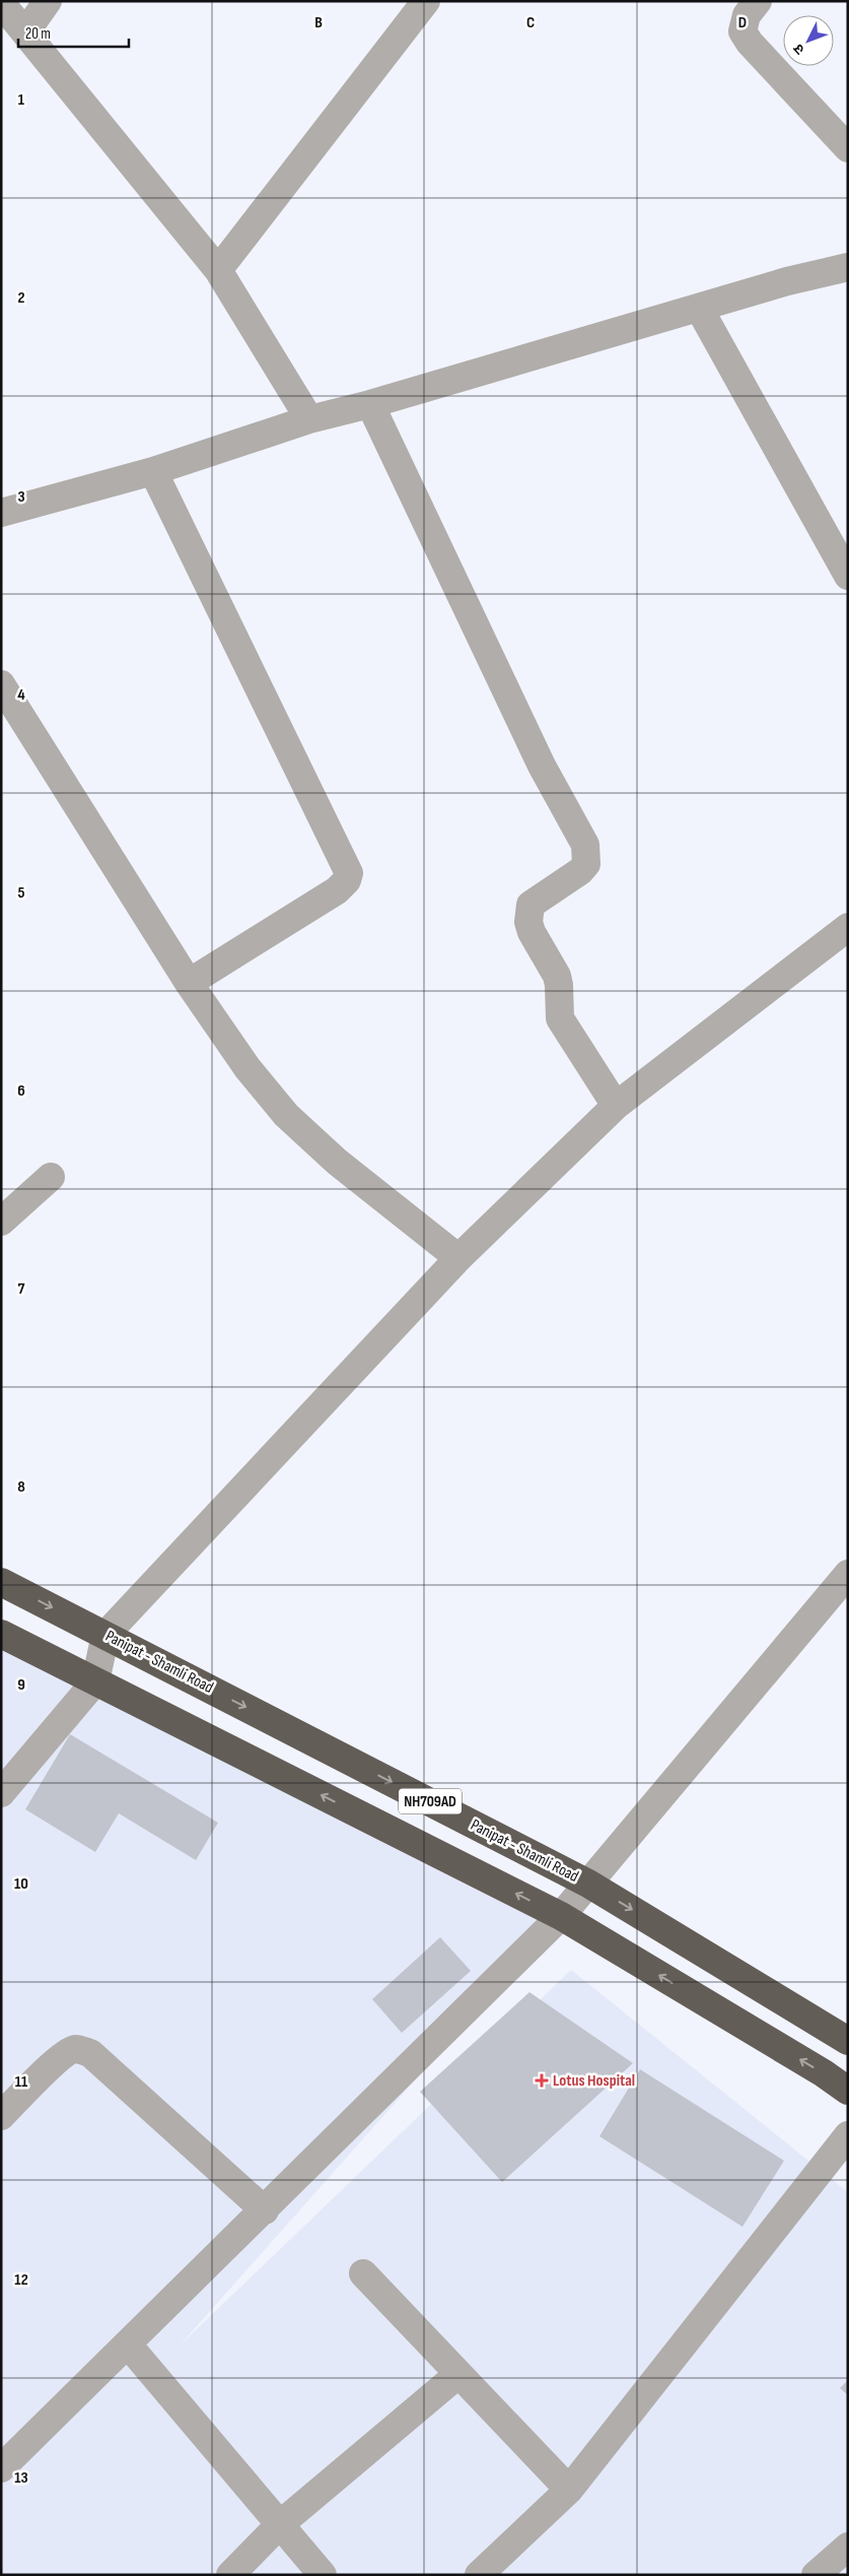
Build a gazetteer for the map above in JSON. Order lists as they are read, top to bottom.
{
  "streets": {
    "highway": ["Panipat - Shamli Road", "NH709AD"]
  },
  "places": {
    "health": ["Lotus Hospital"]
  },
  "scale_bar": "20 m",
  "north": "bottom left",
  "grid": {
    "columns": ["B", "C", "D"],
    "rows": [
      "1",
      "2",
      "3",
      "4",
      "5",
      "6",
      "7",
      "8",
      "9",
      "10",
      "11",
      "12",
      "13"
    ]
  }
}
